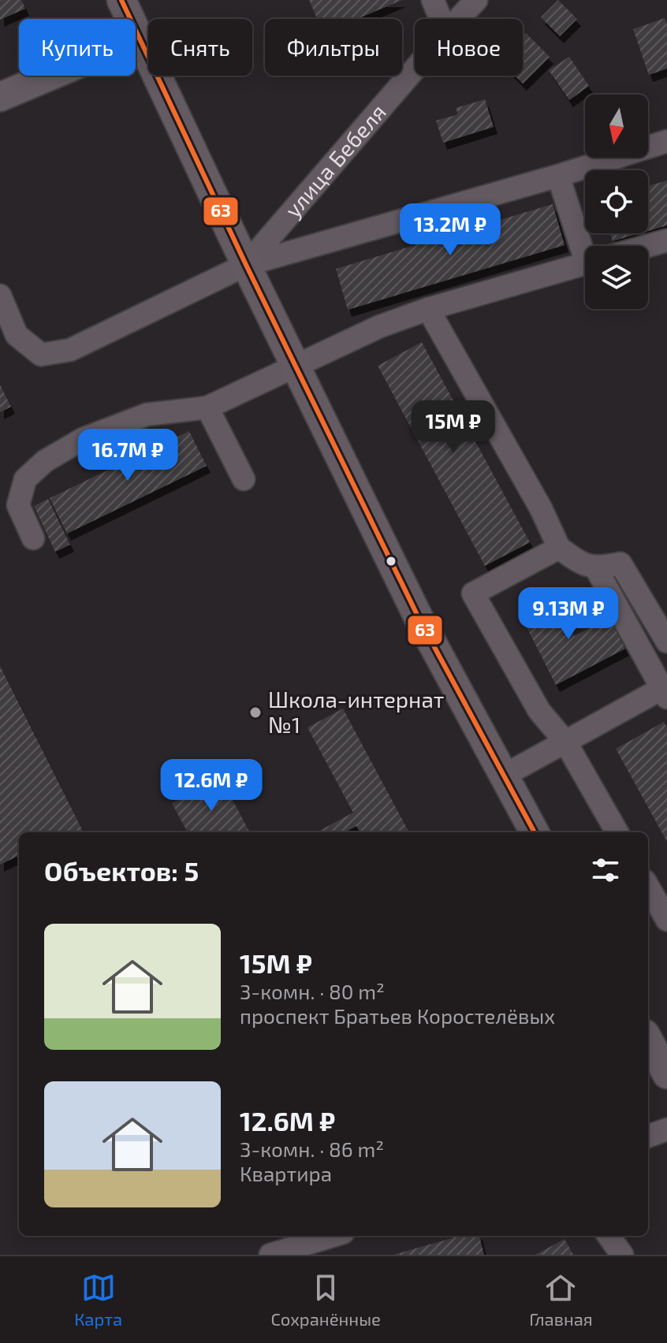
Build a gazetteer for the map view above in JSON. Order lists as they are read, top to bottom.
{
  "streets": {
    "street": ["улица Бебеля"]
  },
  "places": ["Школа-интернат №1"],
  "lines": ["transit line 63"],
  "north": "bottom",
  "page": {
    "chip": [
      "Купить",
      "Снять",
      "Фильтры",
      "Новое"
    ],
    "price": [
      "13.2M ₽",
      "15M ₽",
      "16.7M ₽",
      "9.13M ₽",
      "12.6M ₽"
    ],
    "heading": "Объектов: 5",
    "list": [
      {
        "name": "15M ₽",
        "note": "3-комн. · 80 m² · проспект Братьев Коростелёвых"
      },
      {
        "name": "12.6M ₽",
        "note": "3-комн. · 86 m² · Квартира"
      }
    ],
    "tabs": ["Карта", "Сохранённые", "Главная"]
  }
}
